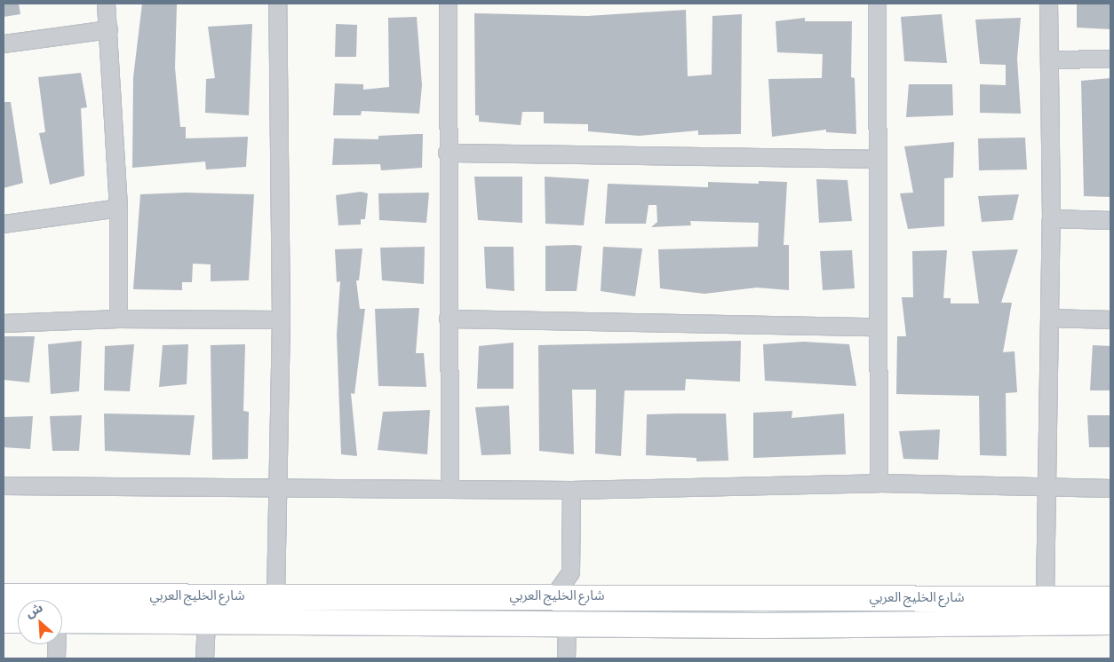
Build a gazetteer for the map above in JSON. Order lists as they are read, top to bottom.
{
  "streets": {
    "main road": ["شارع الخليج العربي"]
  },
  "north": "top left"
}
